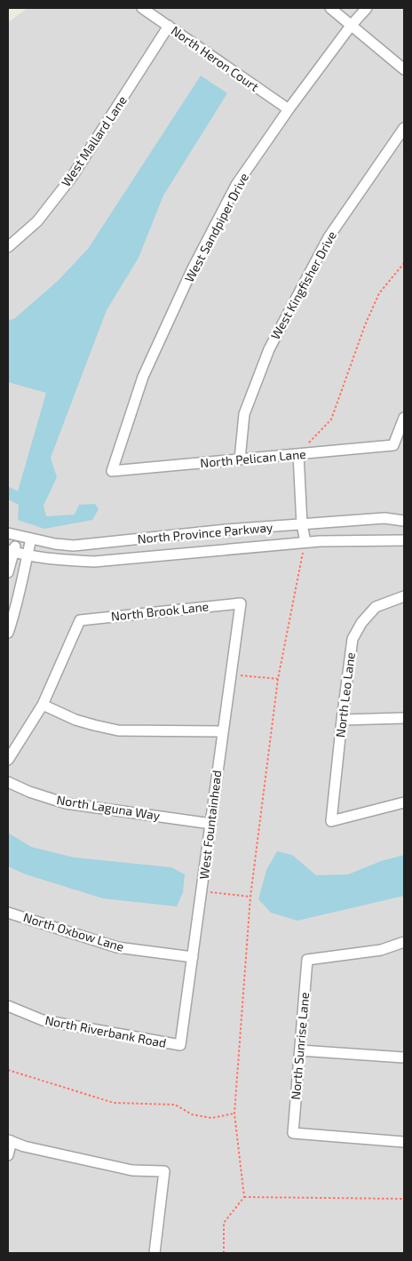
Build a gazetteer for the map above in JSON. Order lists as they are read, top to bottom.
{
  "streets": {
    "street": [
      "North Heron Court",
      "West Mallard Lane",
      "West Sandpiper Drive",
      "West Kingfisher Drive",
      "North Pelican Lane",
      "North Province Parkway",
      "North Brook Lane",
      "North Leo Lane",
      "North Laguna Way",
      "West Fountainhead",
      "North Oxbow Lane",
      "North Riverbank Road",
      "North Sunrise Lane"
    ]
  },
  "crossings": [
    ["North Heron Court", "West Mallard Lane"],
    ["North Heron Court", "West Sandpiper Drive"],
    ["West Sandpiper Drive", "North Pelican Lane"],
    ["West Kingfisher Drive", "North Pelican Lane"],
    ["North Brook Lane", "West Fountainhead"],
    ["North Laguna Way", "West Fountainhead"],
    ["West Fountainhead", "North Oxbow Lane"],
    ["West Fountainhead", "North Riverbank Road"]
  ]
}
